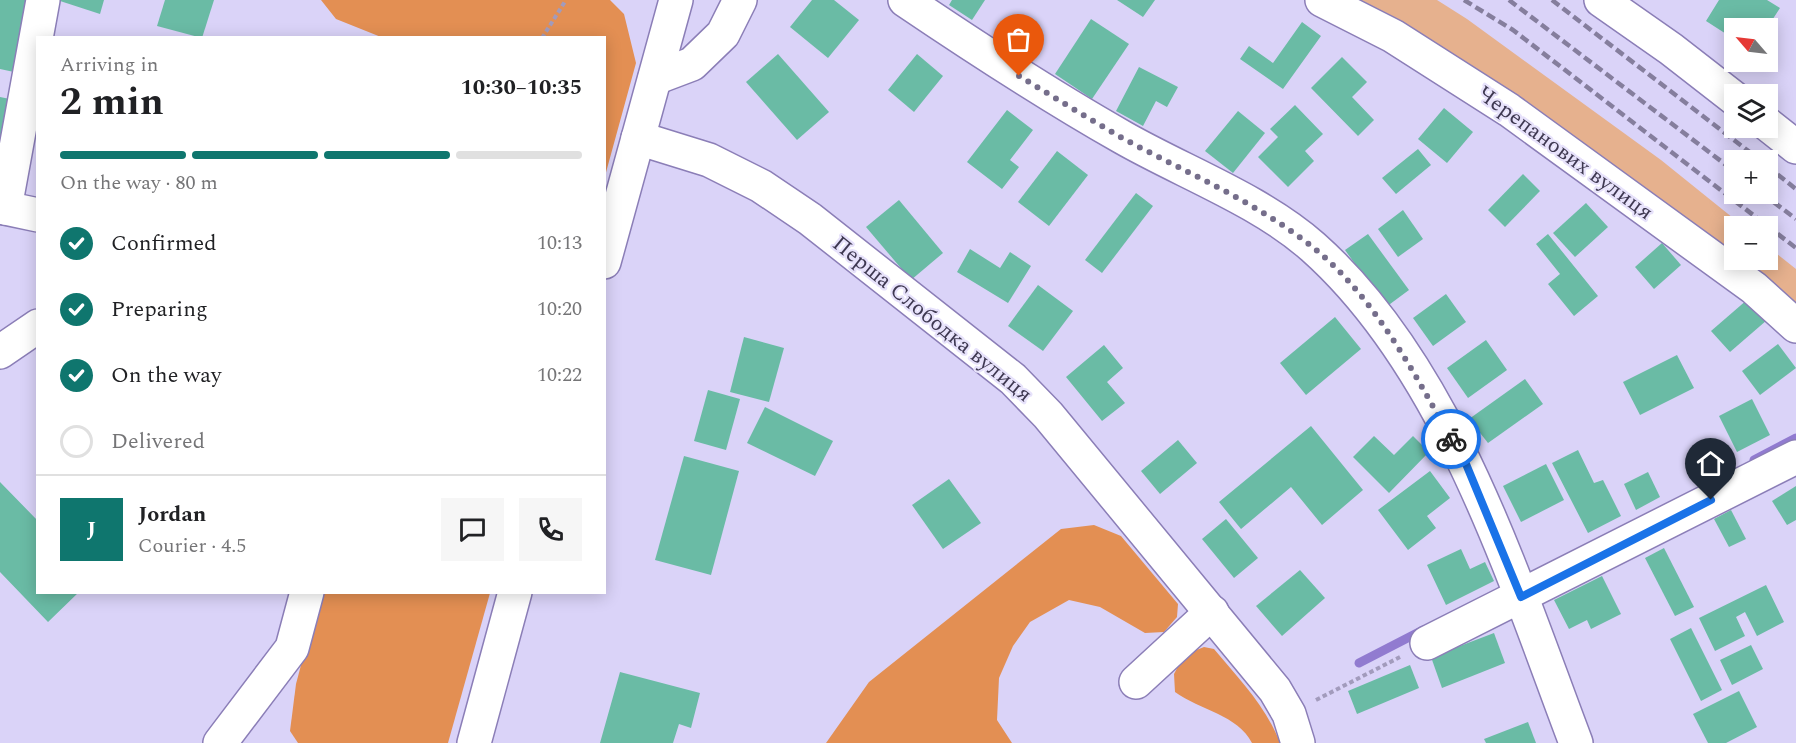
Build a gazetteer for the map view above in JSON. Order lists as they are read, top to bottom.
{
  "streets": {
    "street": ["Черепанових вулиця", "Перша Слободка вулиця"]
  },
  "north": "top left",
  "page": {
    "map_buttons": ["+", "−"],
    "heading": ["2 min", "Arriving in", "10:30–10:35"],
    "panel": ["Jordan", "Courier · 4.5"],
    "bar": "On the way · 80 m",
    "list": [
      ["Confirmed", "10:13"],
      ["Preparing", "10:20"],
      ["On the way", "10:22"],
      "Delivered"
    ],
    "round": "J"
  }
}
